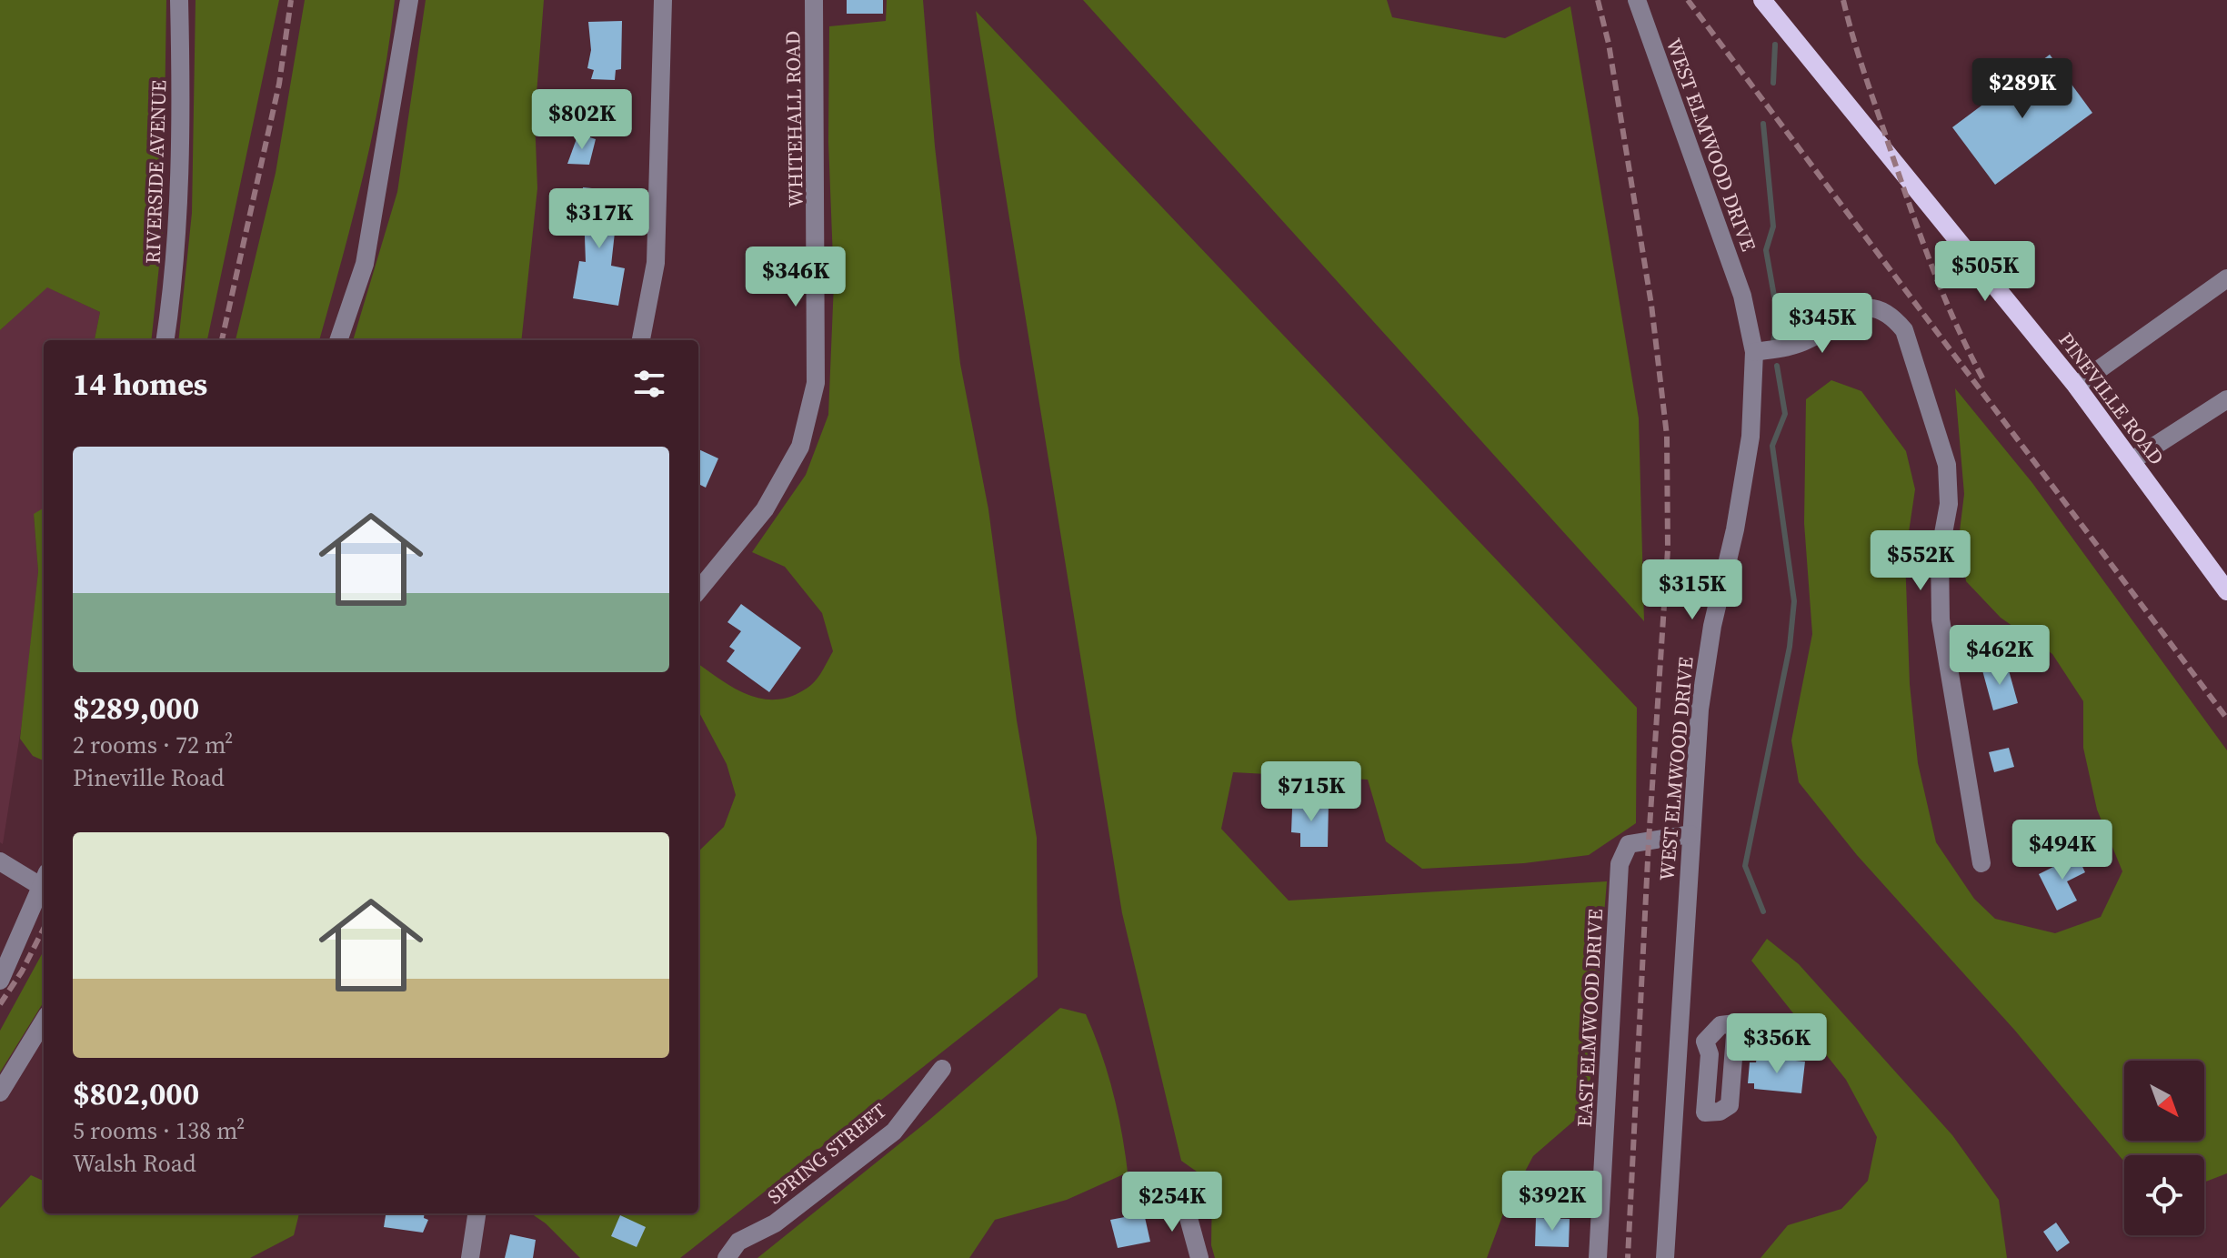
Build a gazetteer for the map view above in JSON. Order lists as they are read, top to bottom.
{
  "streets": {
    "main road": ["PINEVILLE ROAD"],
    "street": [
      "WHITEHALL ROAD",
      "WEST ELMWOOD DRIVE",
      "RIVERSIDE AVENUE",
      "EAST ELMWOOD DRIVE",
      "SPRING STREET"
    ]
  },
  "crossings": [
    ["WEST ELMWOOD DRIVE", "EAST ELMWOOD DRIVE"]
  ],
  "north": "bottom right",
  "page": {
    "price": [
      "$289K",
      "$802K",
      "$317K",
      "$505K",
      "$346K",
      "$345K",
      "$552K",
      "$315K",
      "$462K",
      "$715K",
      "$494K",
      "$356K",
      "$392K",
      "$254K"
    ],
    "heading": "14 homes",
    "list": [
      {
        "name": "$289,000",
        "note": "2 rooms · 72 m² · Pineville Road"
      },
      {
        "name": "$802,000",
        "note": "5 rooms · 138 m² · Walsh Road"
      }
    ]
  }
}
